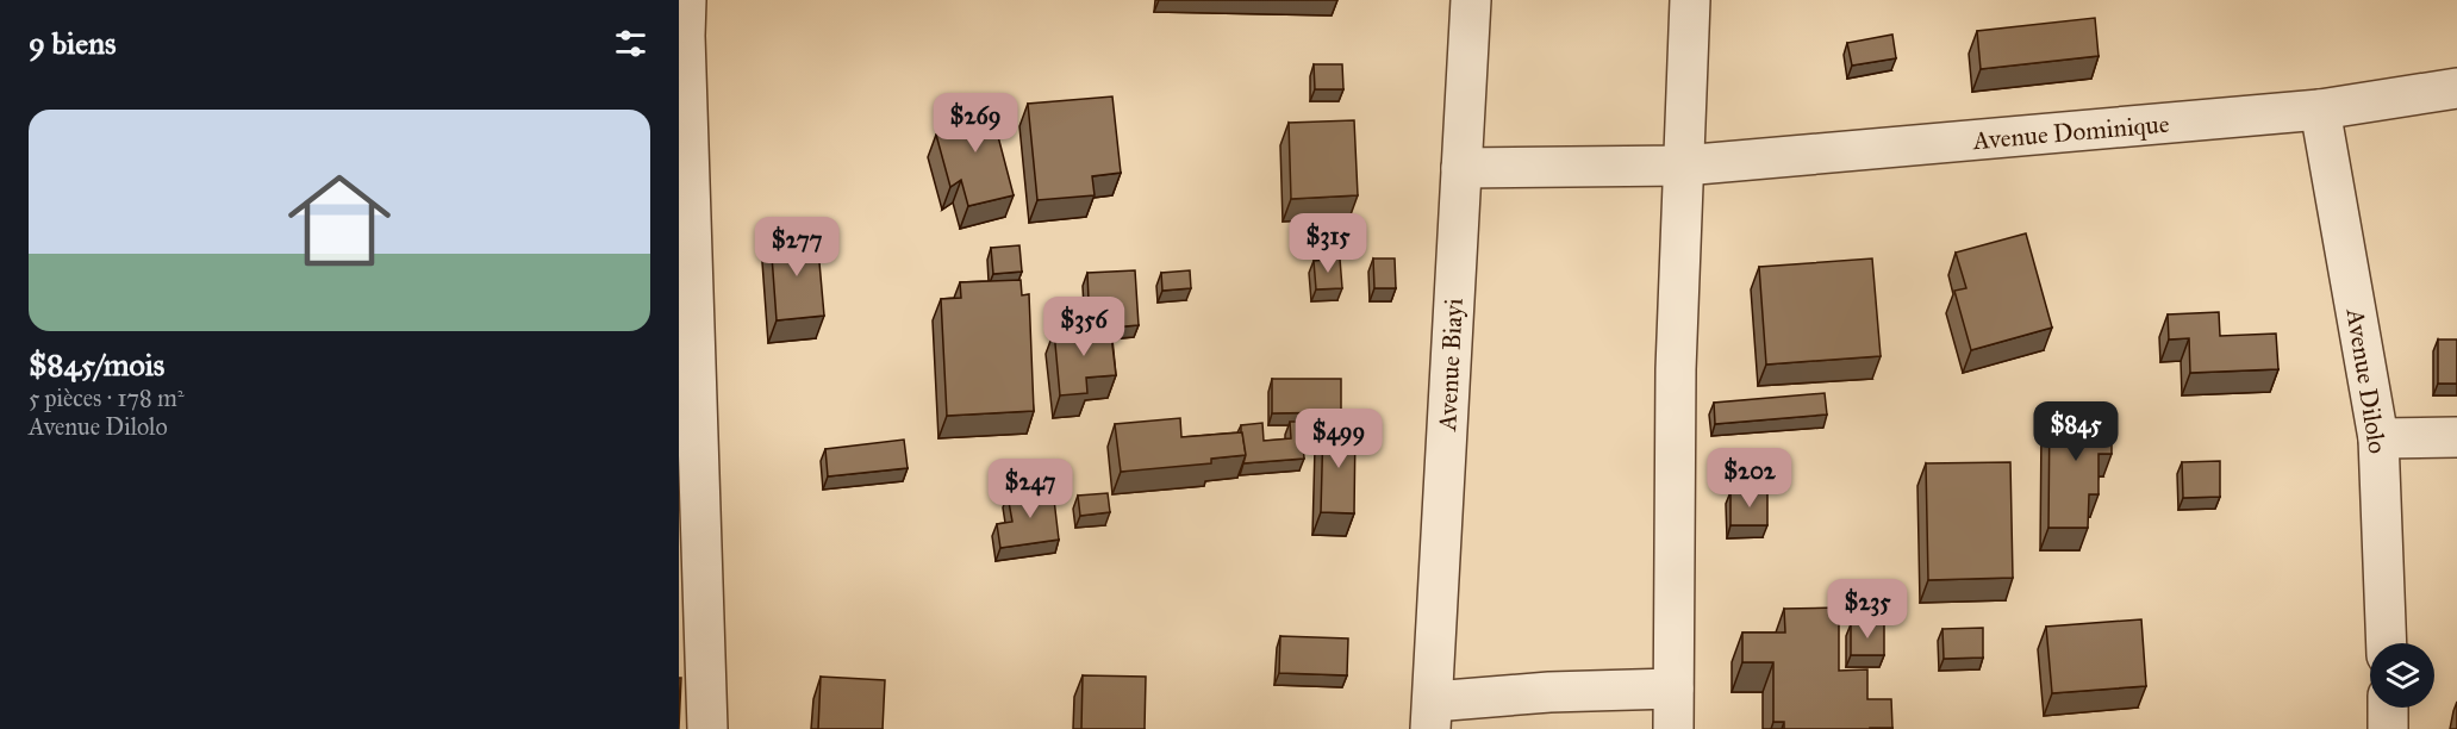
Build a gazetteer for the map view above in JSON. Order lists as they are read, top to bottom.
{
  "streets": {
    "street": ["Avenue Dominique", "Avenue Biayi", "Avenue Dilolo"]
  },
  "crossings": [
    ["Avenue Dominique", "Avenue Biayi"],
    ["Avenue Dominique", "Avenue Dilolo"]
  ],
  "page": {
    "heading": "9 biens",
    "list": [
      {
        "name": "$845/mois",
        "note": "5 pièces · 178 m² · Avenue Dilolo"
      }
    ],
    "price": [
      "$269",
      "$315",
      "$277",
      "$356",
      "$845",
      "$499",
      "$202",
      "$247",
      "$235"
    ]
  }
}
